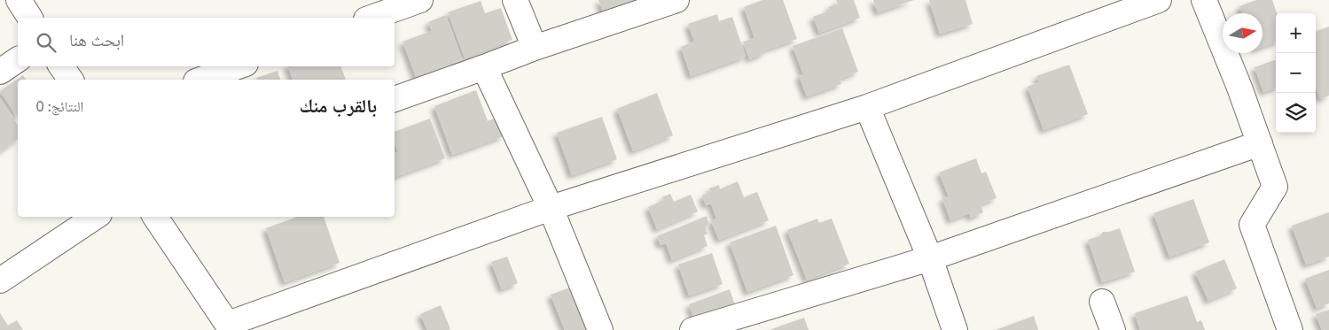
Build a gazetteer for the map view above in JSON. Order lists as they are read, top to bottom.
{
  "north": "right",
  "page": {
    "map_buttons": ["+", "−"],
    "search": "ابحث هنا",
    "heading": ["بالقرب منك", "النتائج: 0"]
  }
}
